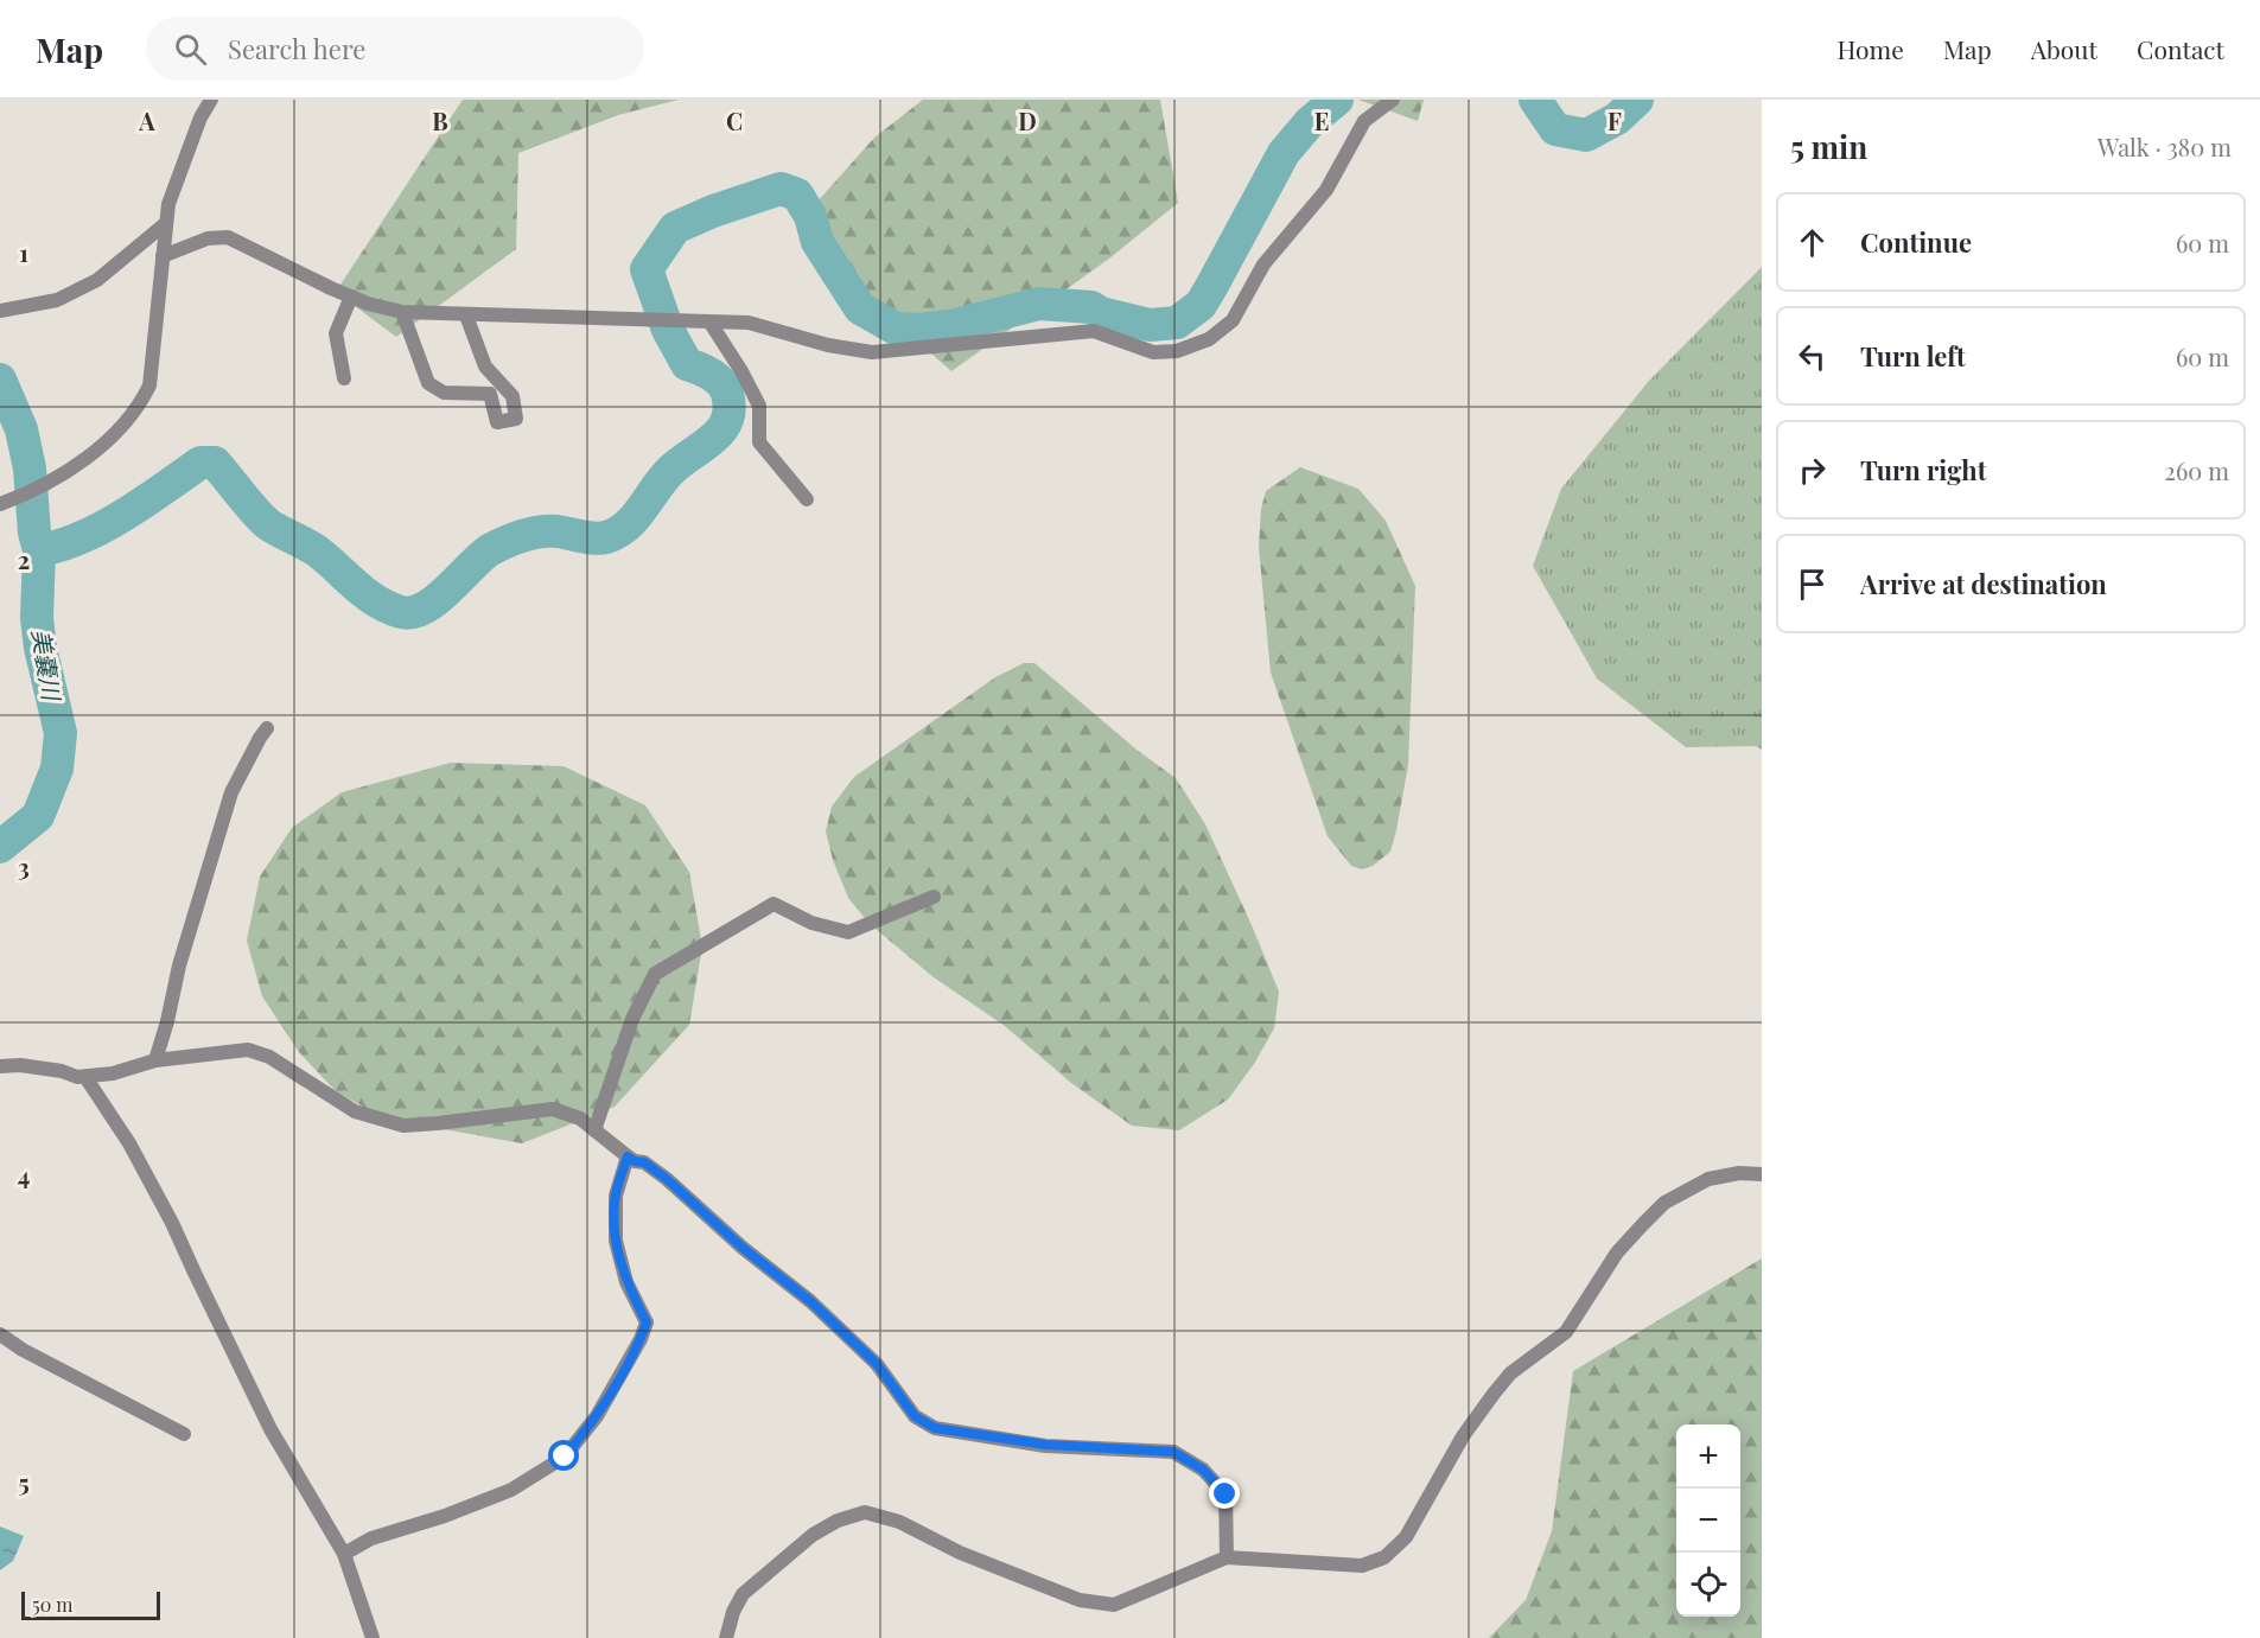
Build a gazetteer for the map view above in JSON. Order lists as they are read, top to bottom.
{
  "water": ["美嚢川"],
  "scale_bar": "50 m",
  "page": {
    "header": "Map",
    "search": "Search here",
    "nav": [
      "Home",
      "Map",
      "About",
      "Contact"
    ],
    "heading": ["5 min", "Walk · 380 m"],
    "list": [
      ["Continue", "60 m"],
      ["Turn left", "60 m"],
      ["Turn right", "260 m"],
      "Arrive at destination"
    ],
    "map_buttons": ["+", "−"],
    "scale": "50 m"
  },
  "grid": {
    "columns": [
      "A",
      "B",
      "C",
      "D",
      "E",
      "F"
    ],
    "rows": [
      "1",
      "2",
      "3",
      "4",
      "5"
    ]
  }
}
